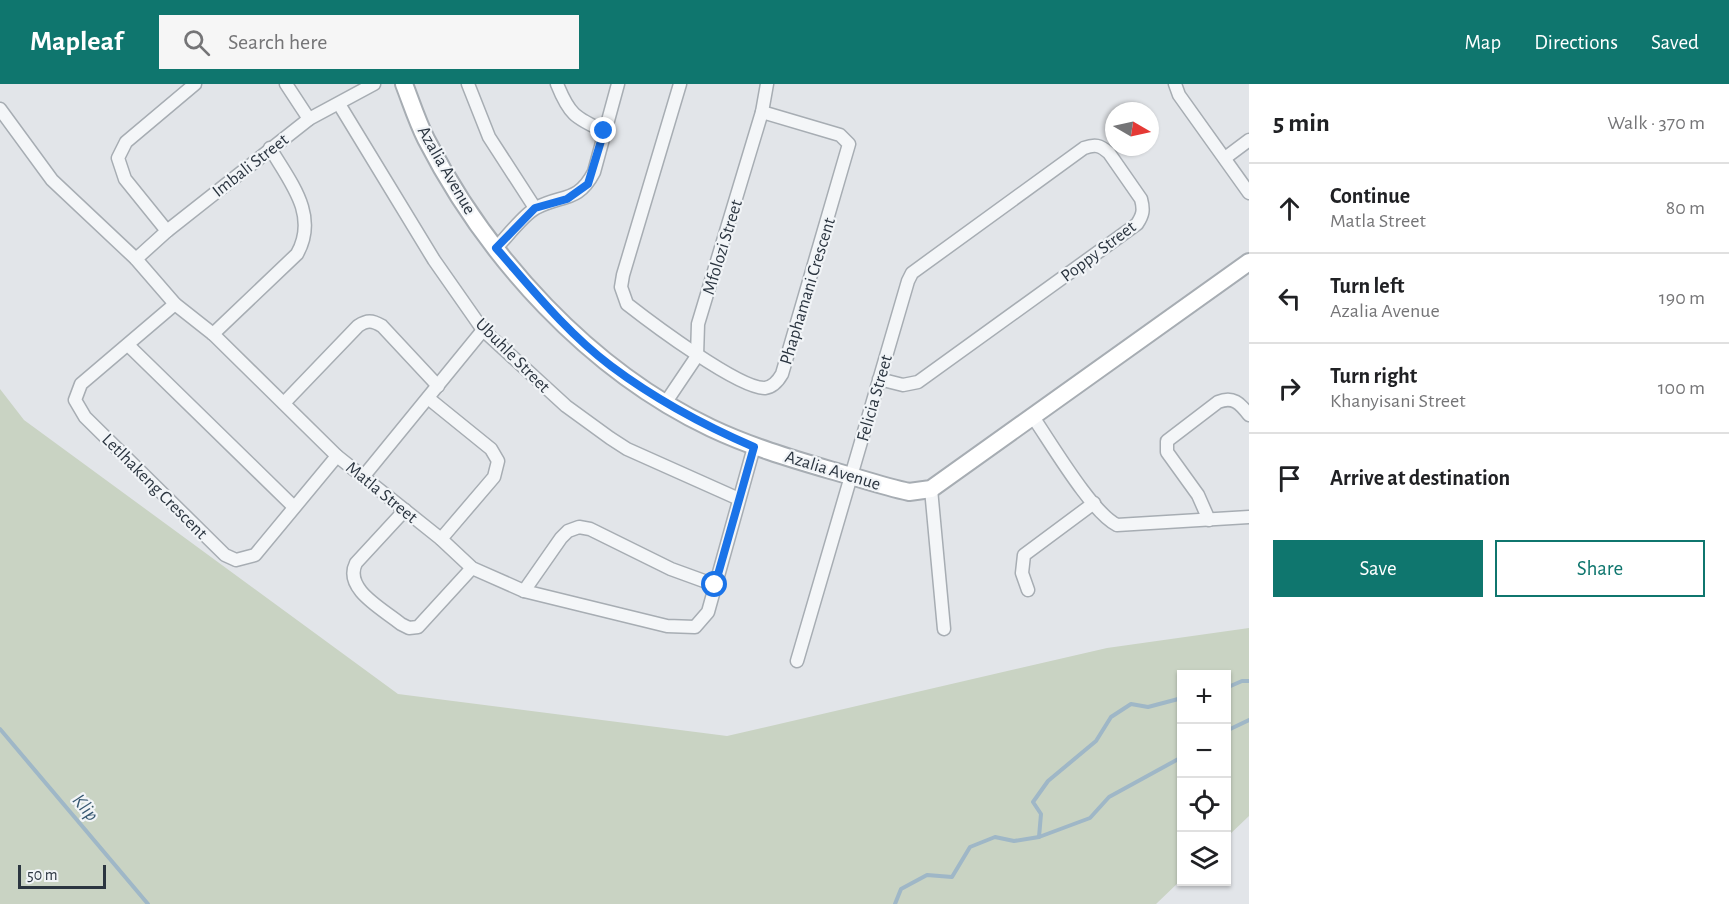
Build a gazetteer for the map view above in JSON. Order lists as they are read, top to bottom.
{
  "streets": {
    "street": [
      "Imbali Street",
      "Azalia Avenue",
      "Mfolozi Street",
      "Poppy Street",
      "Phaphamani Crescent",
      "Ubuhle Street",
      "Felicia Street",
      "Letlhakeng Crescent",
      "Matla Street"
    ]
  },
  "crossings": [
    ["Imbali Street", "Ubuhle Street"],
    ["Imbali Street", "Matla Street"],
    ["Azalia Avenue", "Felicia Street"],
    ["Azalia Avenue", "Matla Street"],
    ["Mfolozi Street", "Phaphamani Crescent"],
    ["Poppy Street", "Felicia Street"],
    ["Ubuhle Street", "Matla Street"],
    ["Letlhakeng Crescent", "Matla Street"]
  ],
  "water": ["Klip"],
  "scale_bar": "50 m",
  "north": "right",
  "page": {
    "header": "Mapleaf",
    "search": "Search here",
    "nav": ["Map", "Directions", "Saved"],
    "heading": ["5 min", "Walk · 370 m"],
    "list": [
      ["Continue", "Matla Street", "80 m"],
      ["Turn left", "Azalia Avenue", "190 m"],
      ["Turn right", "Khanyisani Street", "100 m"],
      "Arrive at destination"
    ],
    "buttons": ["Save", "Share"],
    "map_buttons": ["+", "−"],
    "scale": "50 m"
  }
}
